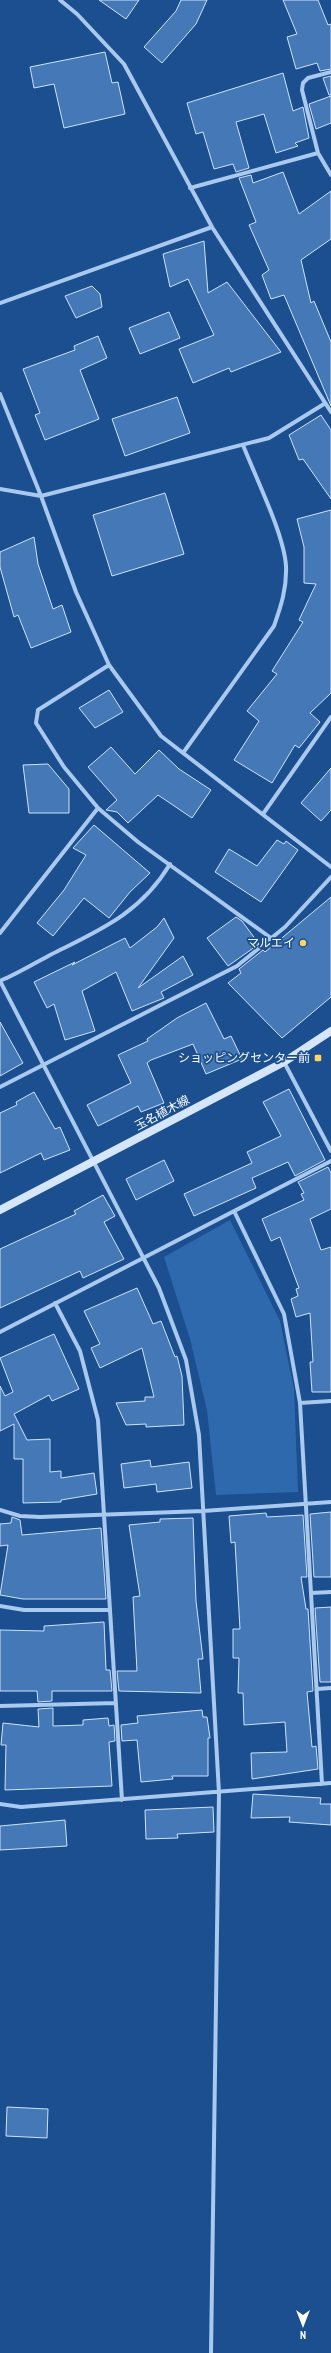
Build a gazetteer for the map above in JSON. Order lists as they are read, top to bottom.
{
  "streets": {
    "main road": ["玉名植木線"]
  },
  "places": {
    "other": ["マルエイ"],
    "transit": ["ショッピングセンター前"]
  },
  "north": "bottom"
}
